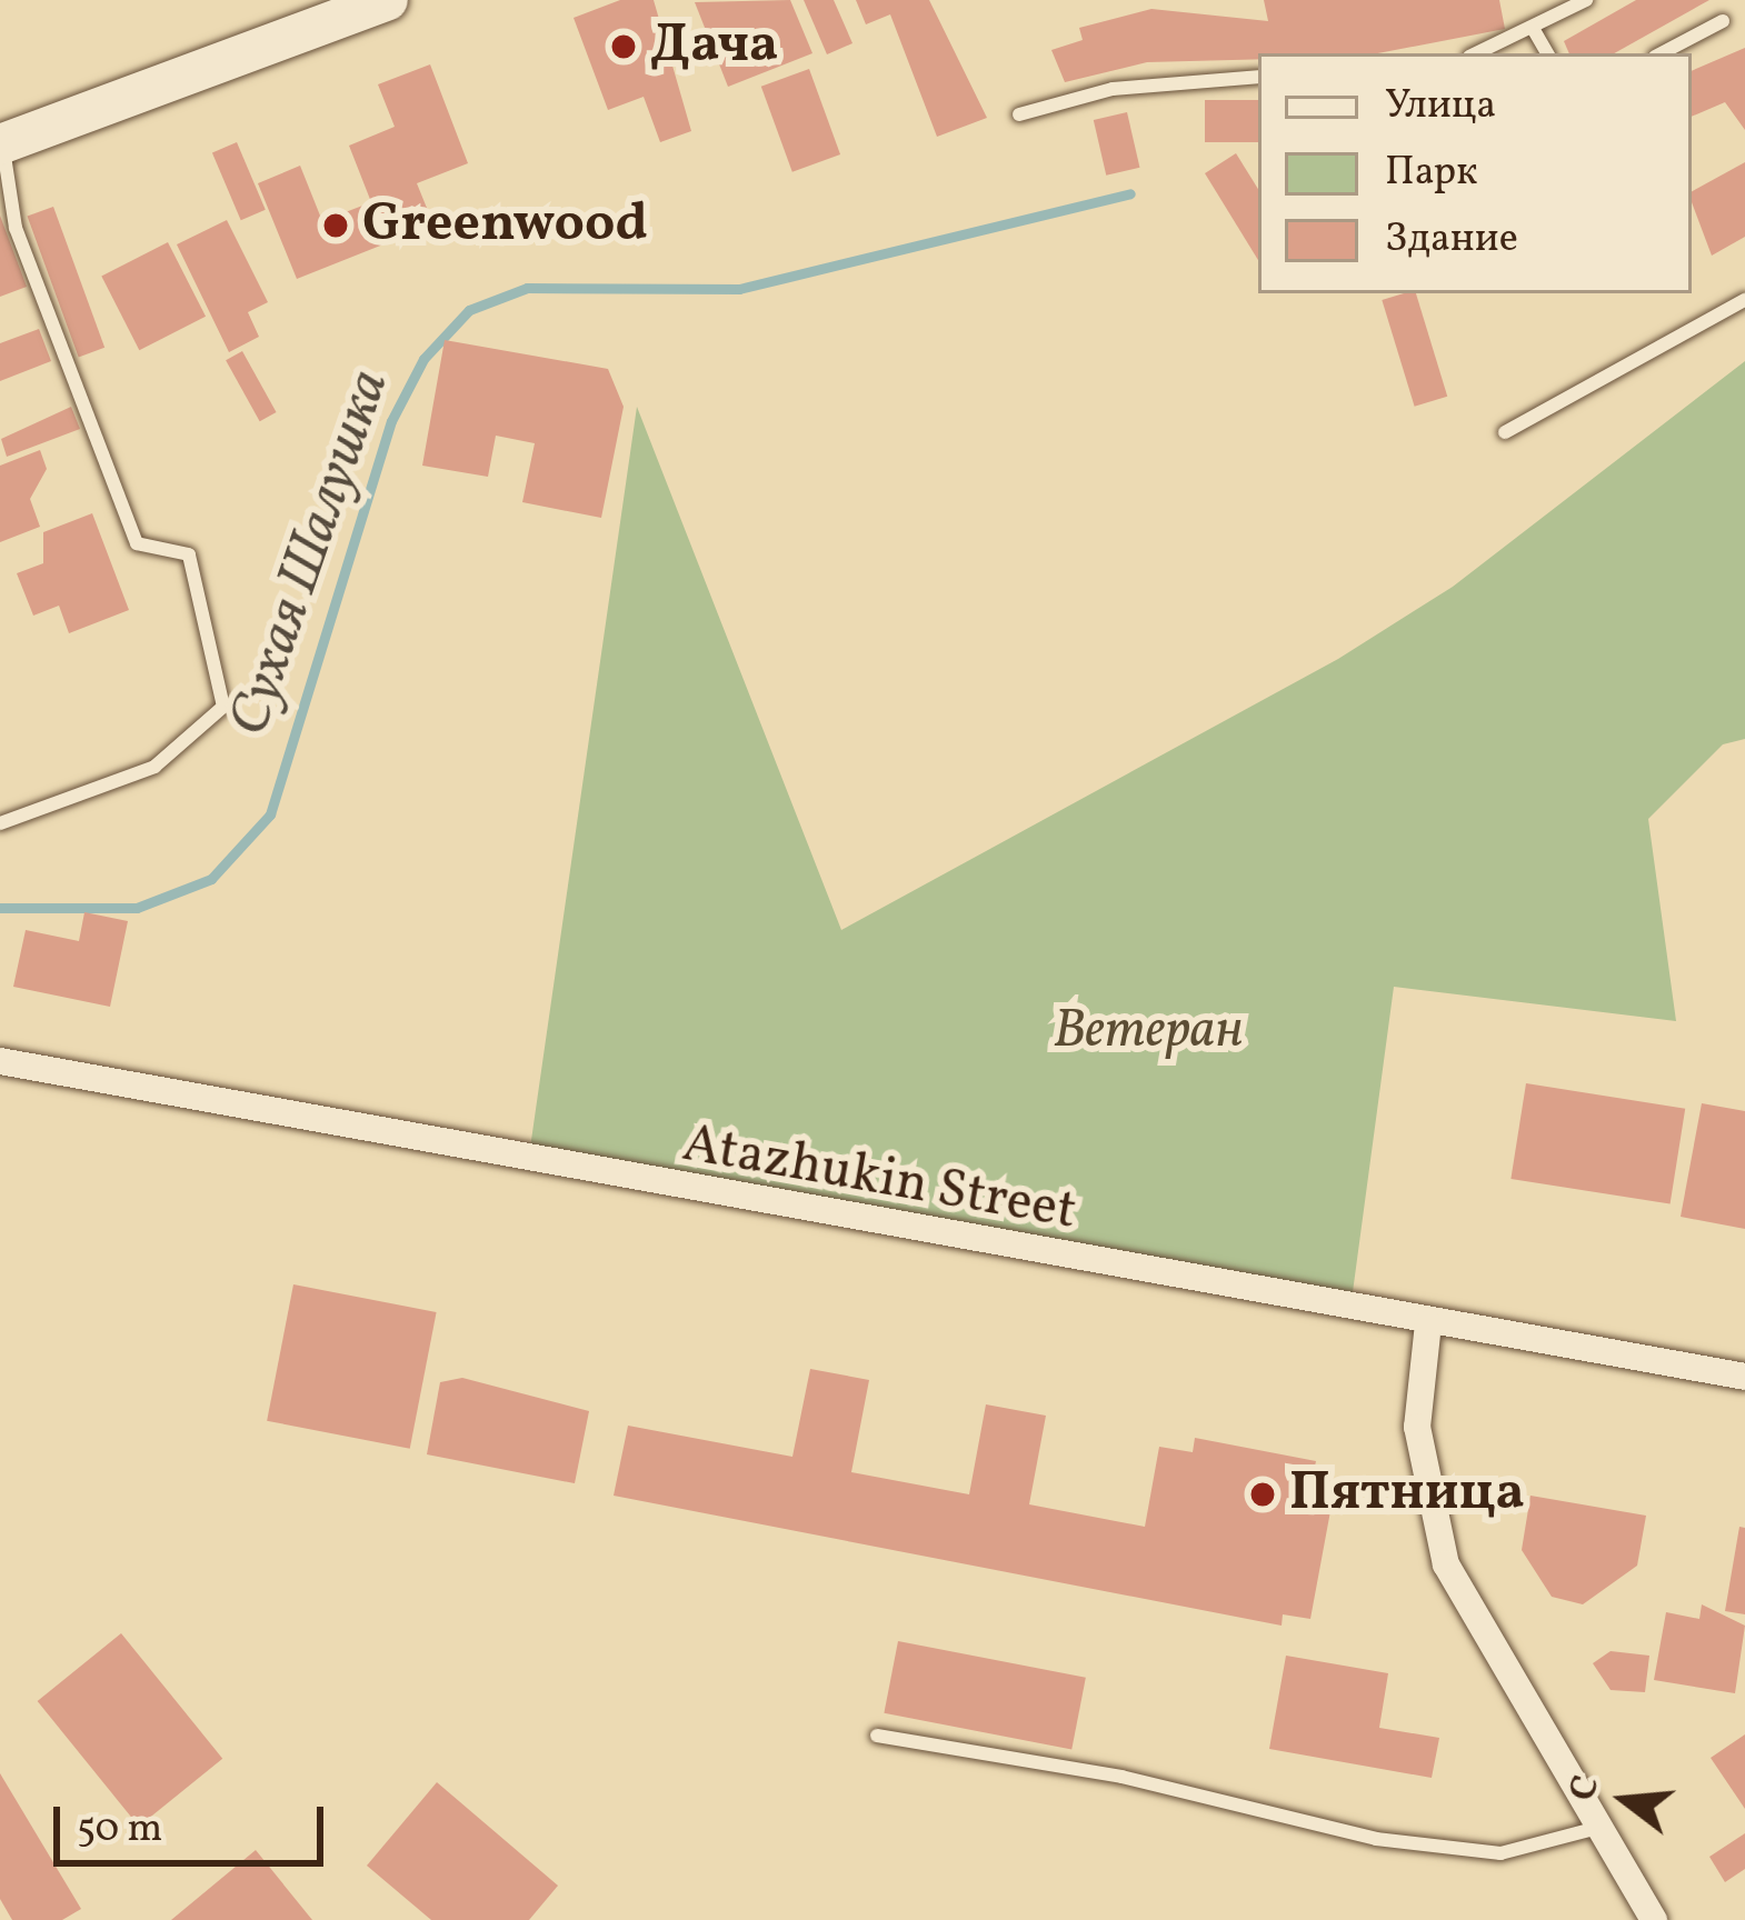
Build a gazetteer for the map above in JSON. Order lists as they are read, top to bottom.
{
  "streets": {
    "street": ["Atazhukin Street"]
  },
  "water": ["Сухая Шалушка"],
  "parks": ["Ветеран"],
  "places": ["Дача", "Greenwood", "Пятница"],
  "legend": ["Улица", "Парк", "Здание"],
  "scale_bar": "50 m",
  "north": "left"
}
